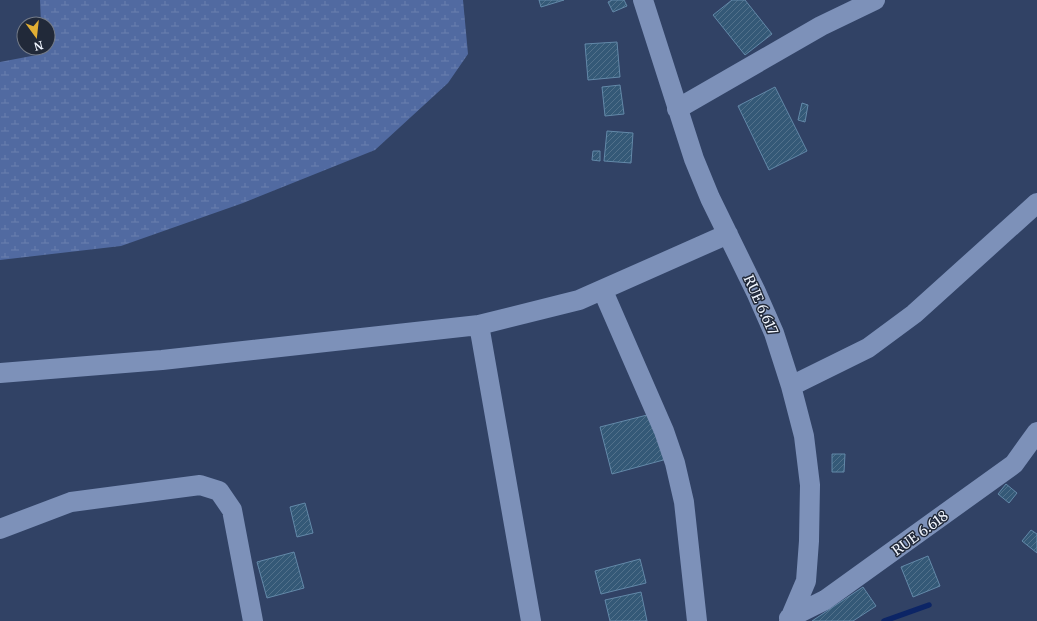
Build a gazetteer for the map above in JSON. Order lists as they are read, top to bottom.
{
  "streets": {
    "street": ["RUE 6.617", "RUE 6.618"]
  },
  "crossings": [
    ["RUE 6.617", "RUE 6.618"]
  ],
  "north": "bottom"
}
